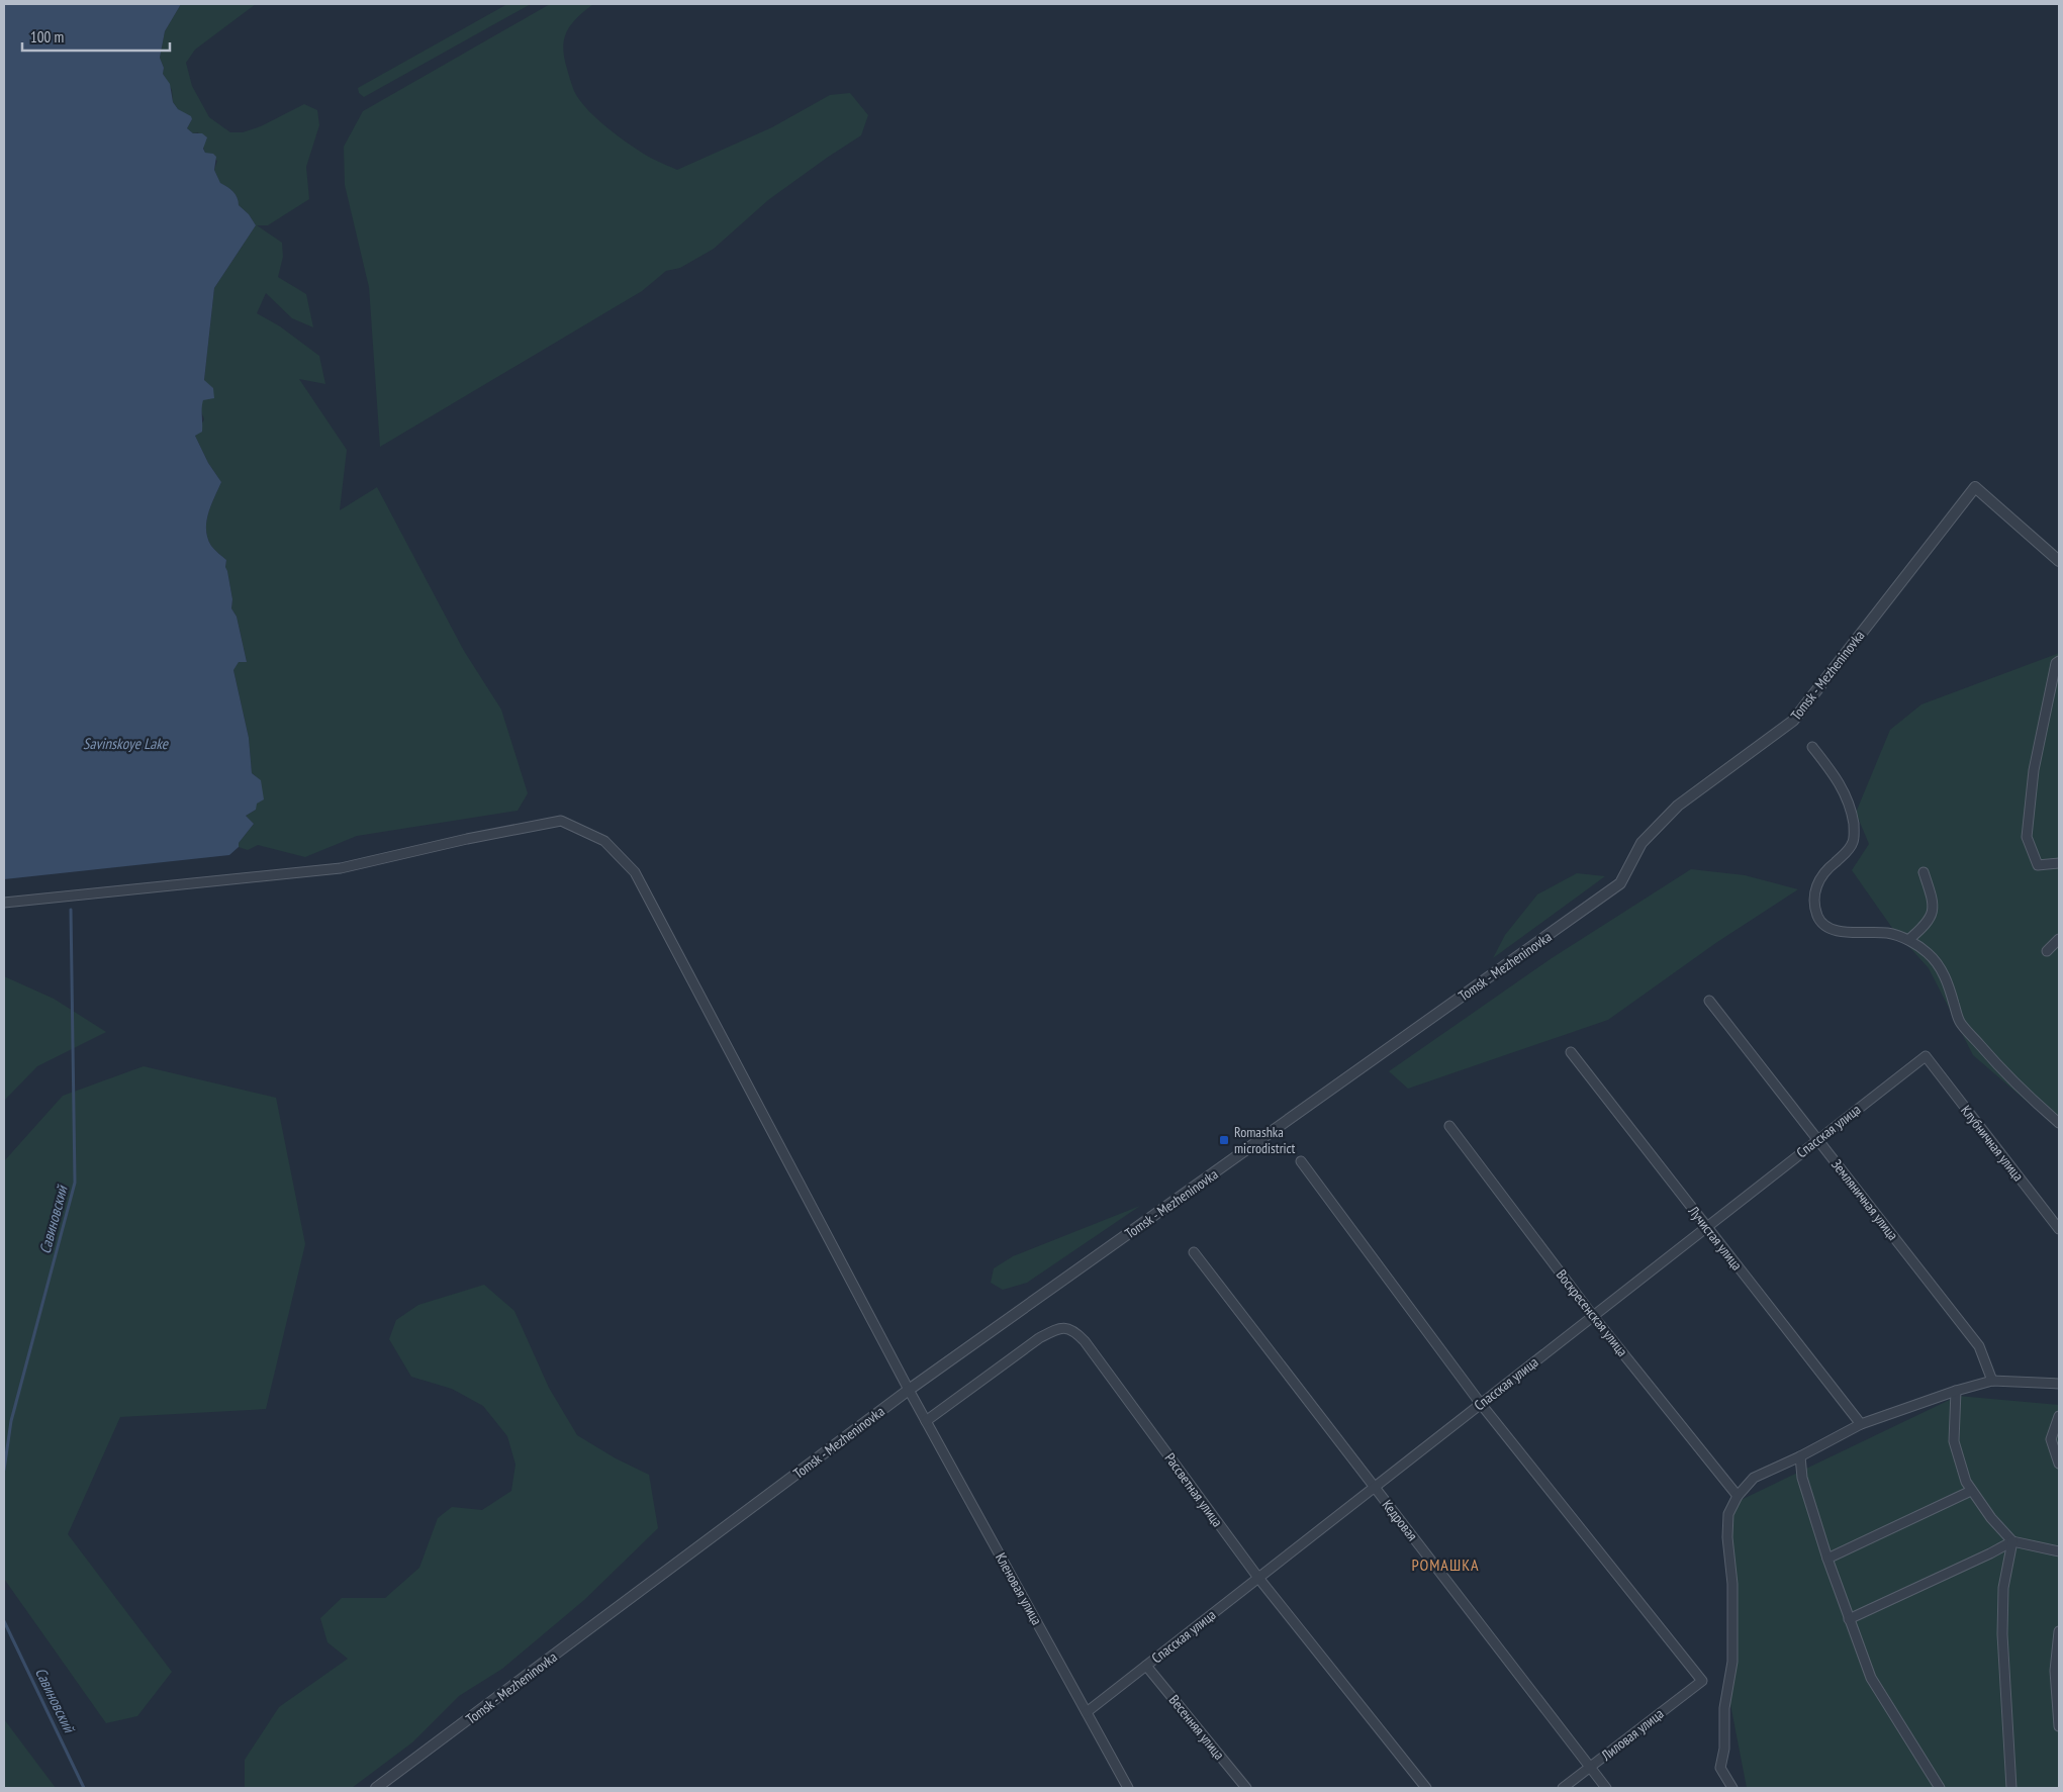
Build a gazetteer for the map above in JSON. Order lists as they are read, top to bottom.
{
  "streets": {
    "street": [
      "Tomsk - Mezheninovka",
      "Спасская улица",
      "Клубничная улица",
      "Земляничная улица",
      "Лучистая улица",
      "Воскресенская улица",
      "Рассветная улица",
      "Кедровая",
      "Кленовая улица",
      "Весенняя улица",
      "Лиловая улица"
    ]
  },
  "crossings": [
    ["Tomsk - Mezheninovka", "Кленовая улица"],
    ["Спасская улица", "Клубничная улица"],
    ["Спасская улица", "Земляничная улица"],
    ["Спасская улица", "Лучистая улица"],
    ["Спасская улица", "Воскресенская улица"],
    ["Спасская улица", "Рассветная улица"],
    ["Спасская улица", "Кедровая"],
    ["Спасская улица", "Кленовая улица"],
    ["Спасская улица", "Весенняя улица"],
    ["Спасская улица", "Лиловая улица"],
    ["Рассветная улица", "Кленовая улица"],
    ["Кедровая", "Лиловая улица"]
  ],
  "districts": ["РОМАШКА"],
  "water": ["Savinskoye Lake", "Савиновский"],
  "places": {
    "transit": ["Romashka microdistrict"]
  },
  "scale_bar": "100 m"
}
